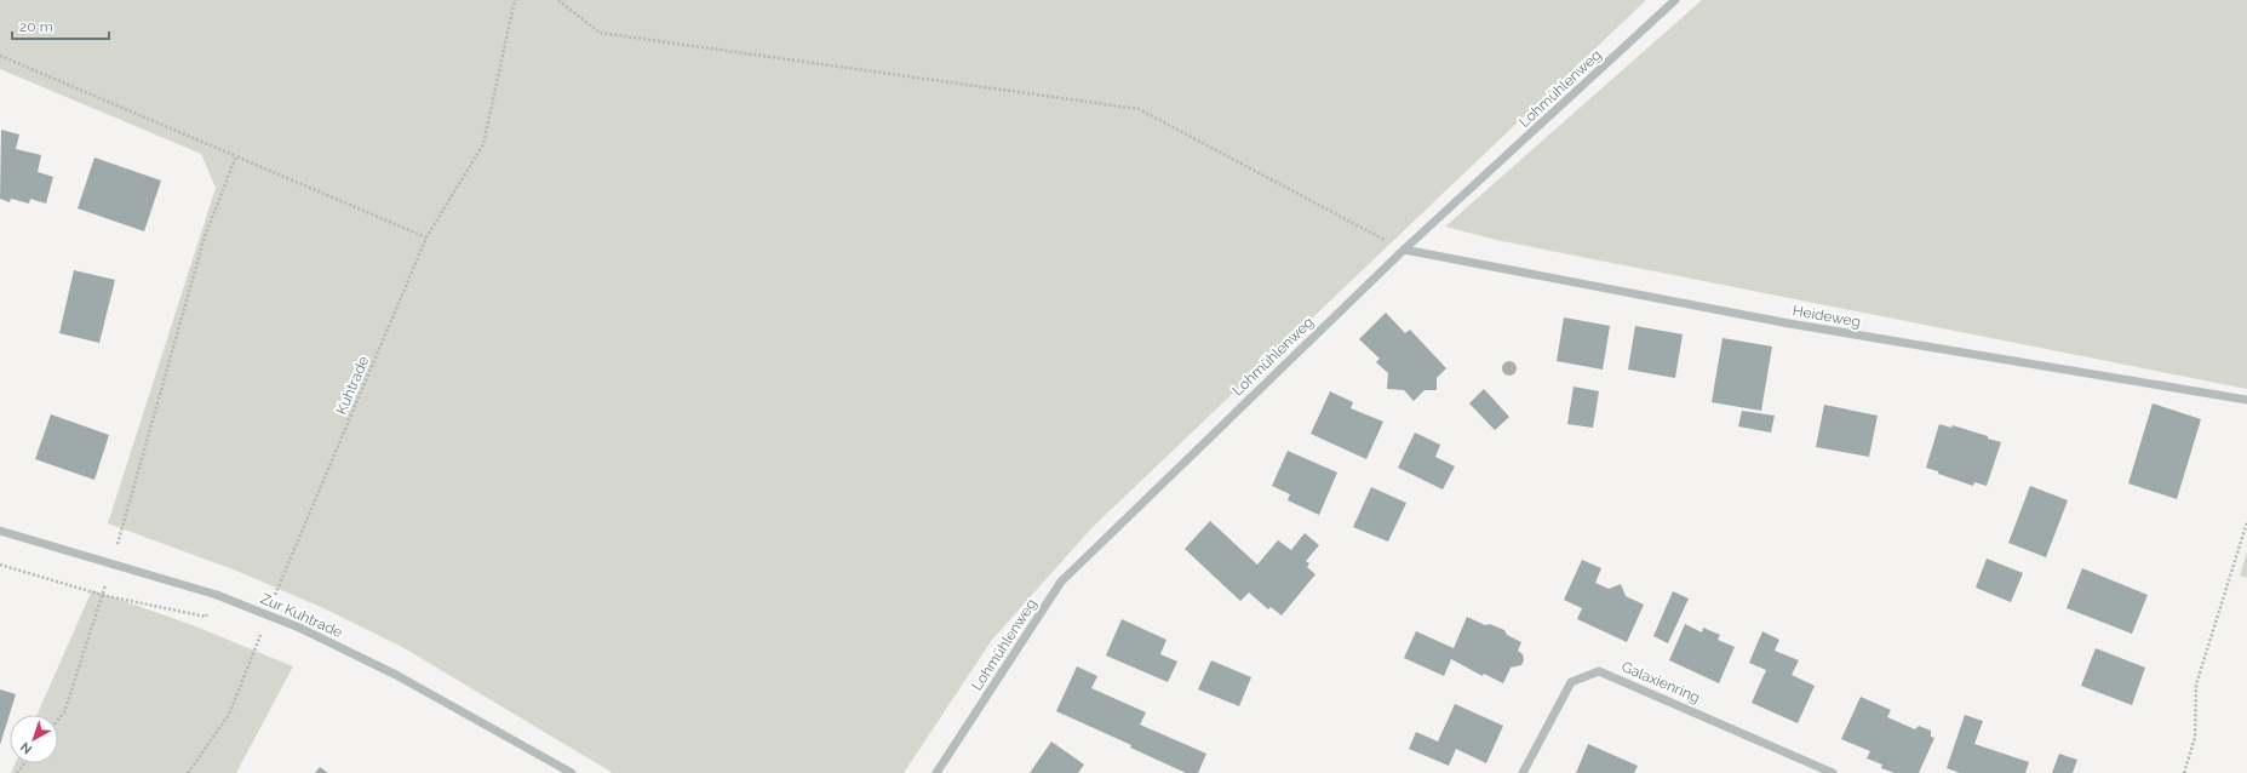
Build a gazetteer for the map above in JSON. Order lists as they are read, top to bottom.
{
  "streets": {
    "street": [
      "Lohmühlenweg",
      "Heideweg",
      "Zur Kuhtrade",
      "Galaxienring"
    ],
    "path": ["Kuhtrade"]
  },
  "crossings": [
    ["Lohmühlenweg", "Heideweg"]
  ],
  "scale_bar": "20 m",
  "north": "bottom left"
}
